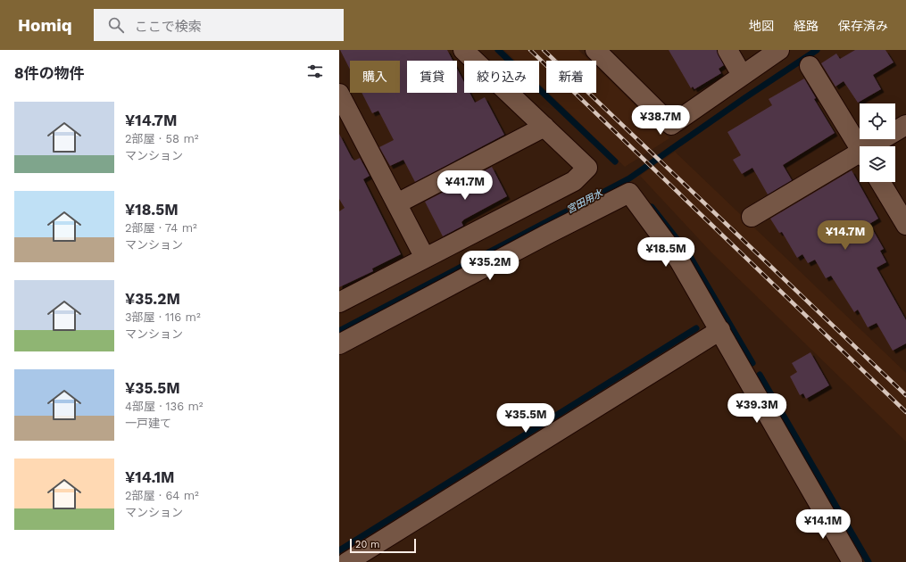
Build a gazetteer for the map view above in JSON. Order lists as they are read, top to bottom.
{
  "water": ["宮田用水"],
  "scale_bar": "20 m",
  "page": {
    "header": "Homiq",
    "search": "ここで検索",
    "nav": ["地図", "経路", "保存済み"],
    "heading": "8件の物件",
    "chip": [
      "購入",
      "賃貸",
      "絞り込み",
      "新着"
    ],
    "list": [
      {
        "name": "¥14.7M",
        "note": "2部屋 · 58 m² · マンション"
      },
      {
        "name": "¥18.5M",
        "note": "2部屋 · 74 m² · マンション"
      },
      {
        "name": "¥35.2M",
        "note": "3部屋 · 116 m² · マンション"
      },
      {
        "name": "¥35.5M",
        "note": "4部屋 · 136 m² · 一戸建て"
      },
      {
        "name": "¥14.1M",
        "note": "2部屋 · 64 m² · マンション"
      }
    ],
    "price": [
      "¥38.7M",
      "¥41.7M",
      "¥14.7M",
      "¥18.5M",
      "¥35.2M",
      "¥39.3M",
      "¥35.5M",
      "¥14.1M"
    ],
    "scale": "20 m"
  }
}
